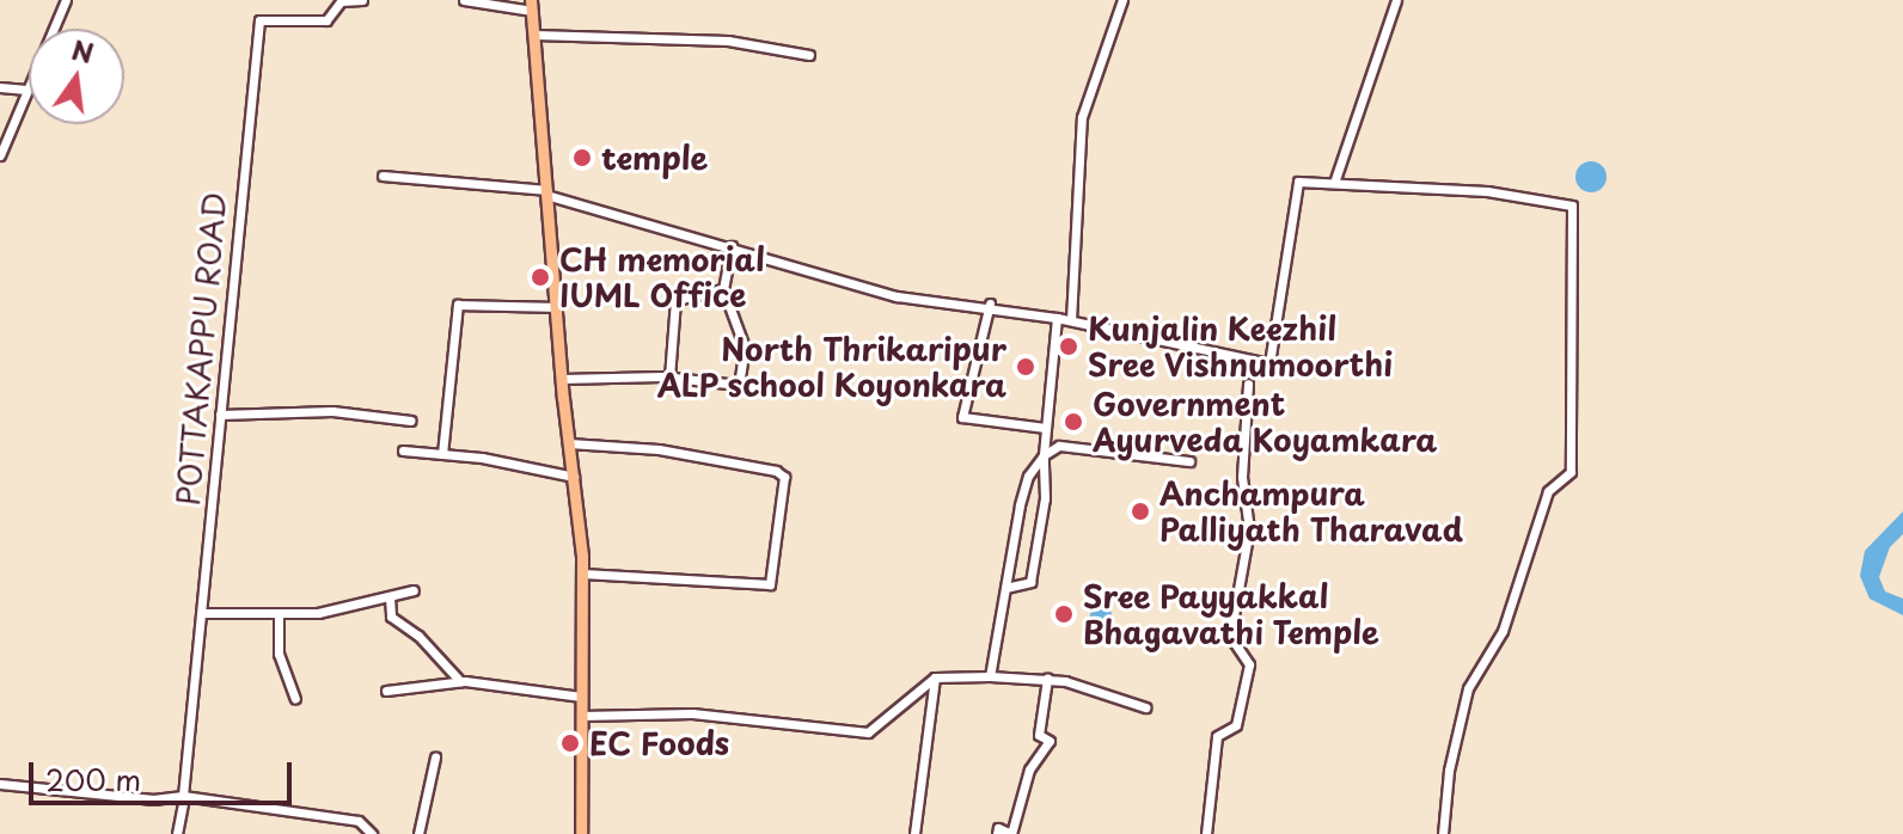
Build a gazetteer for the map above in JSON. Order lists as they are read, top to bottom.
{
  "streets": {
    "street": ["POTTAKAPPU ROAD"]
  },
  "places": [
    "temple",
    "CH memorial IUML Office",
    "Kunjalin Keezhil Sree Vishnumoorthi",
    "North Thrikaripur ALP school Koyonkara",
    "Government Ayurveda Koyamkara",
    "Anchampura Palliyath Tharavad",
    "Sree Payyakkal Bhagavathi Temple",
    "EC Foods"
  ],
  "scale_bar": "200 m",
  "north": "top"
}
